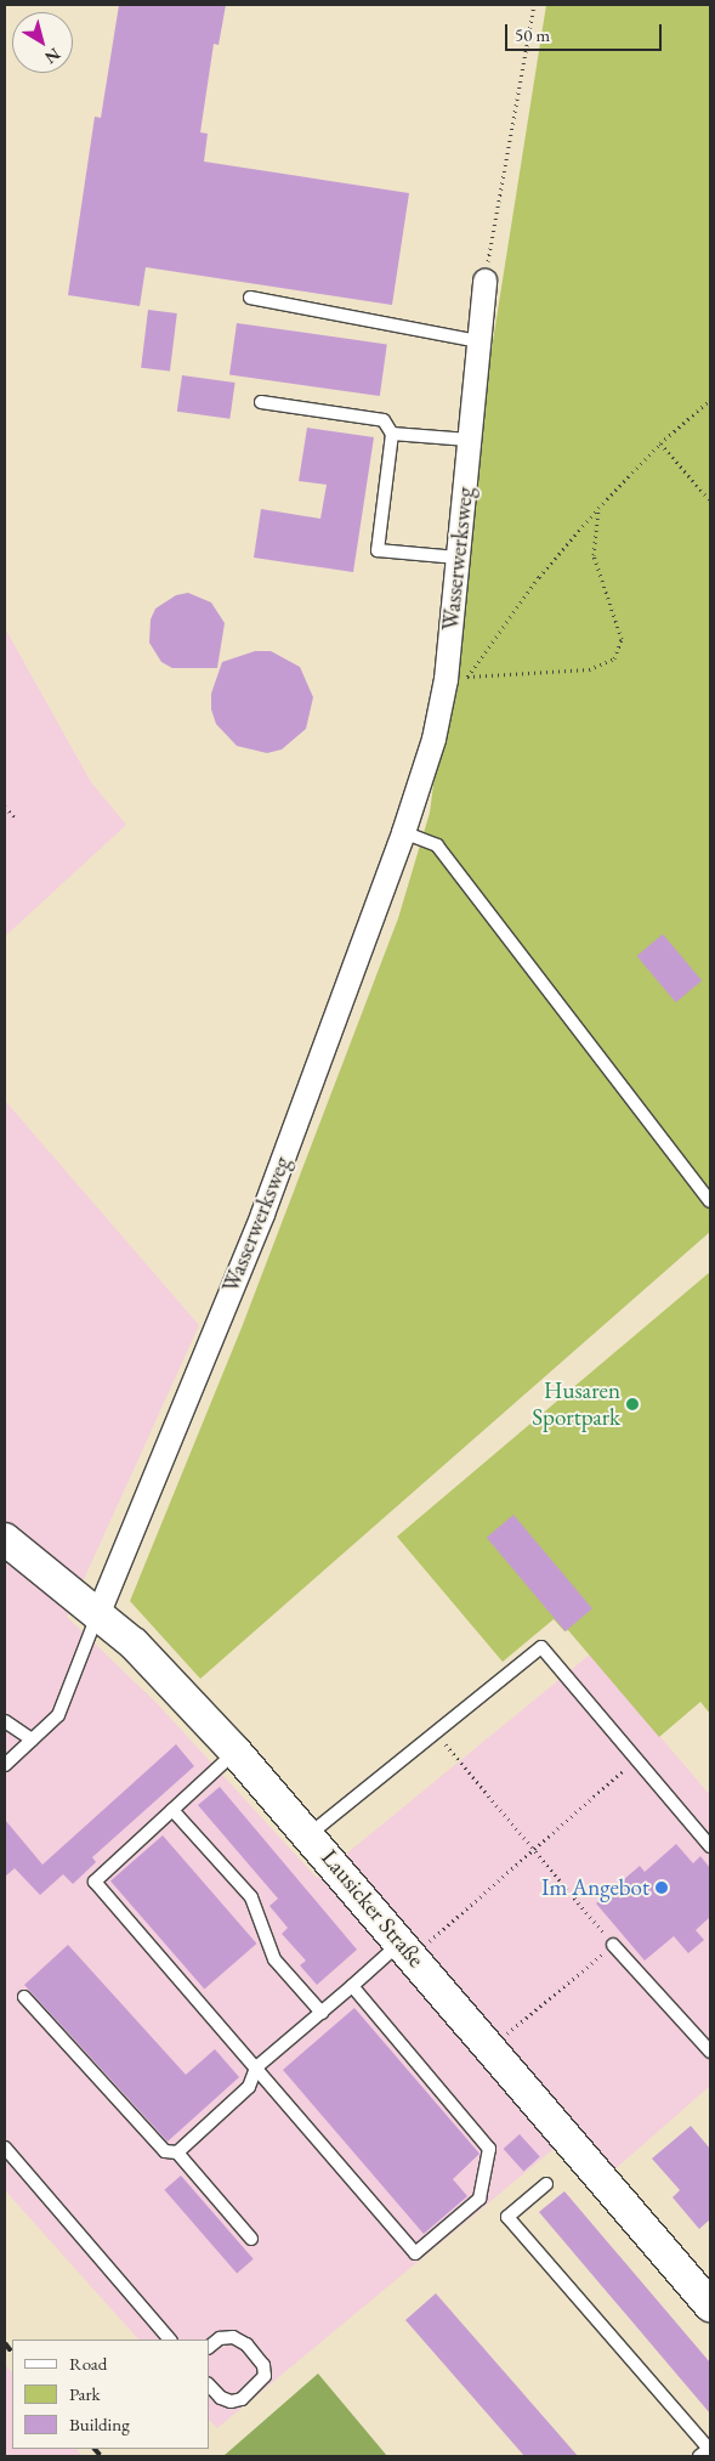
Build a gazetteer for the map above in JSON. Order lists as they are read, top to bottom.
{
  "streets": {
    "main road": ["Lausicker Straße"],
    "street": ["Wasserwerksweg"]
  },
  "crossings": [
    ["Wasserwerksweg", "Lausicker Straße"]
  ],
  "places": ["Husaren Sportpark", "Im Angebot"],
  "legend": ["Road", "Park", "Building"],
  "scale_bar": "50 m",
  "north": "bottom right"
}
